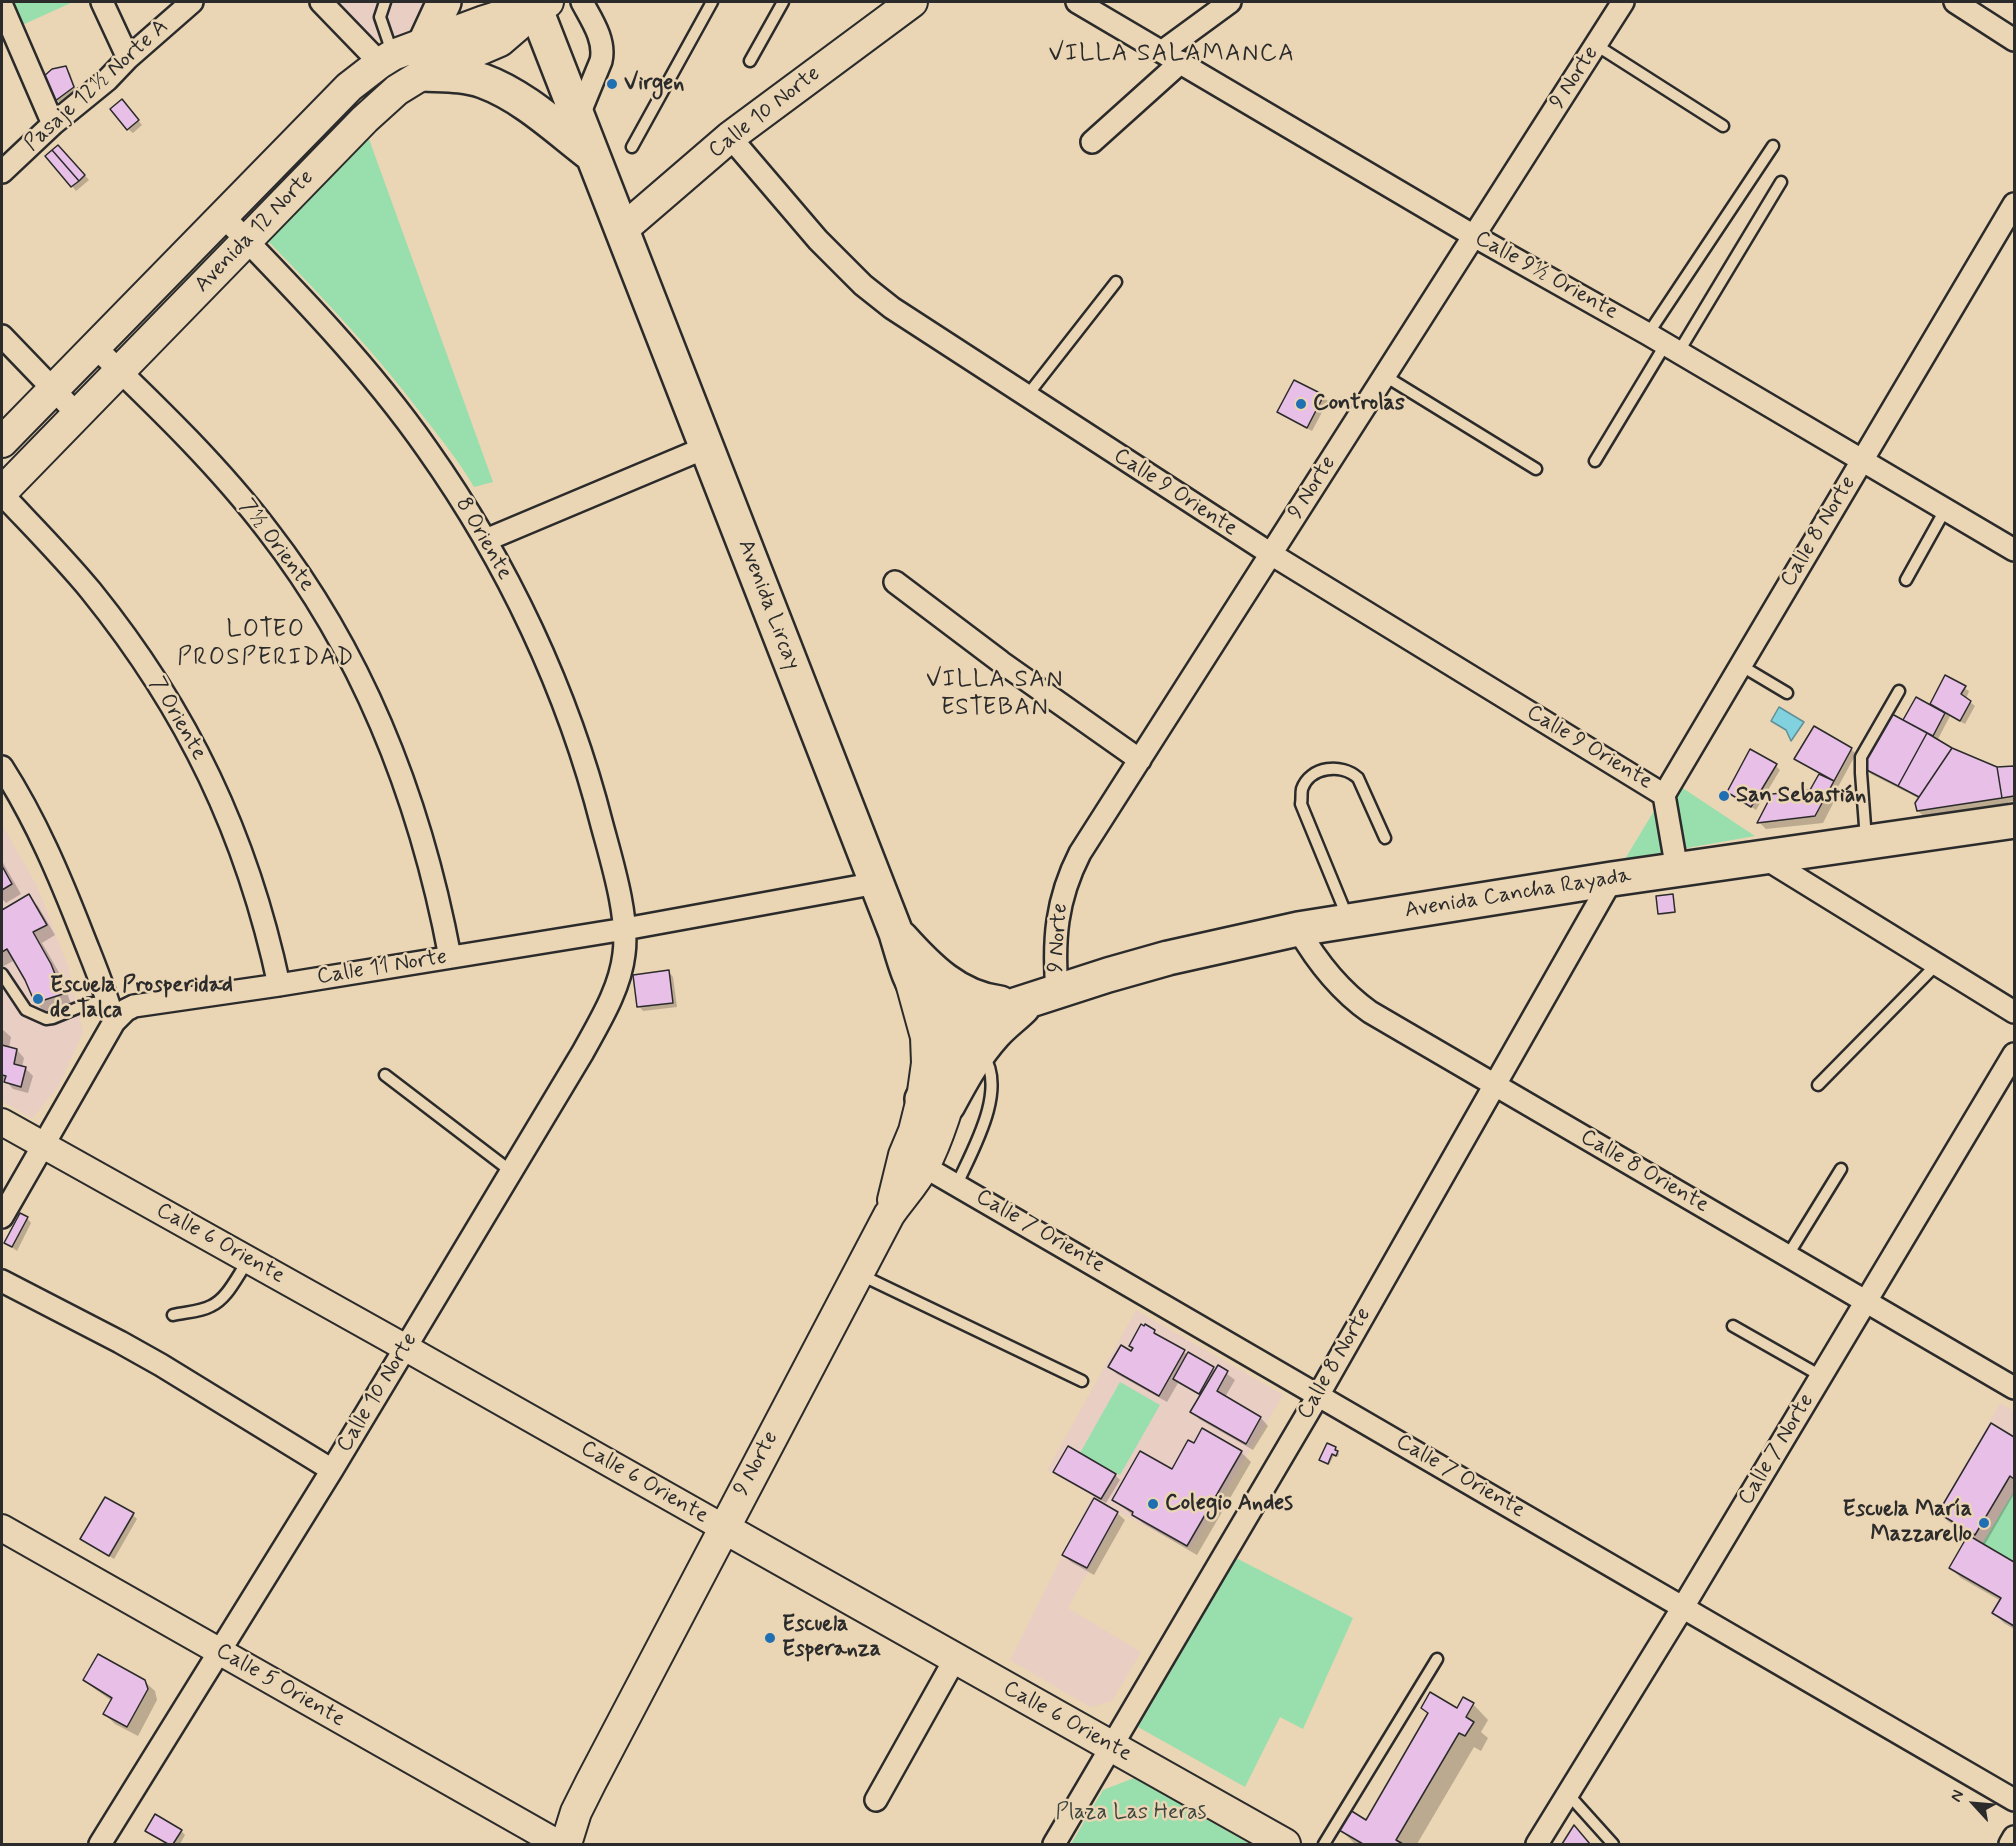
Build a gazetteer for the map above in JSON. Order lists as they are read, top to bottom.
{
  "streets": {
    "main road": [
      "9 Norte",
      "Calle 10 Norte",
      "Avenida 12 Norte",
      "Avenida Lircay",
      "Avenida Cancha Rayada",
      "Calle 6 Oriente"
    ],
    "street": [
      "Pasaje 12½ Norte A",
      "Calle 9½ Oriente",
      "Calle 9 Oriente",
      "Calle 8 Norte",
      "8 Oriente",
      "7½ Oriente",
      "7 Oriente",
      "Calle 11 Norte",
      "Calle 8 Oriente",
      "Calle 7 Oriente",
      "Calle 7 Norte",
      "Calle 5 Oriente"
    ]
  },
  "crossings": [
    ["9 Norte", "Calle 9½ Oriente"],
    ["9 Norte", "Calle 9 Oriente"],
    ["9 Norte", "Avenida Cancha Rayada"],
    ["9 Norte", "Calle 7 Oriente"],
    ["9 Norte", "Calle 6 Oriente"],
    ["Calle 10 Norte", "Calle 9 Oriente"],
    ["Calle 10 Norte", "8 Oriente"],
    ["Calle 10 Norte", "Avenida Lircay"],
    ["Calle 10 Norte", "Calle 11 Norte"],
    ["Calle 10 Norte", "Calle 6 Oriente"],
    ["Calle 10 Norte", "Calle 5 Oriente"],
    ["Avenida 12 Norte", "8 Oriente"],
    ["Avenida 12 Norte", "7½ Oriente"],
    ["Avenida 12 Norte", "Avenida Lircay"],
    ["Avenida 12 Norte", "7 Oriente"],
    ["Calle 9½ Oriente", "Calle 8 Norte"],
    ["Calle 9 Oriente", "Calle 8 Norte"],
    ["Calle 8 Norte", "Avenida Cancha Rayada"],
    ["Calle 8 Norte", "Calle 8 Oriente"],
    ["Calle 8 Norte", "Calle 7 Oriente"],
    ["Calle 8 Norte", "Calle 6 Oriente"],
    ["8 Oriente", "Calle 11 Norte"],
    ["7½ Oriente", "Calle 11 Norte"],
    ["Avenida Lircay", "Avenida Cancha Rayada"],
    ["Avenida Lircay", "Calle 11 Norte"],
    ["7 Oriente", "Calle 11 Norte"],
    ["Avenida Cancha Rayada", "Calle 8 Oriente"],
    ["Calle 11 Norte", "Calle 6 Oriente"],
    ["Calle 8 Oriente", "Calle 7 Norte"],
    ["Calle 7 Oriente", "Calle 7 Norte"]
  ],
  "districts": ["VILLA SALAMANCA", "LOTEO PROSPERIDAD", "VILLA SAN ESTEBAN"],
  "parks": ["Plaza Las Heras"],
  "places": [
    "Virgen",
    "Controlas",
    "San Sebastián",
    "Escuela Prosperidad de Talca",
    "Colegio Andes",
    "Escuela María Mazzarello",
    "Escuela Esperanza"
  ],
  "north": "top left"
}
